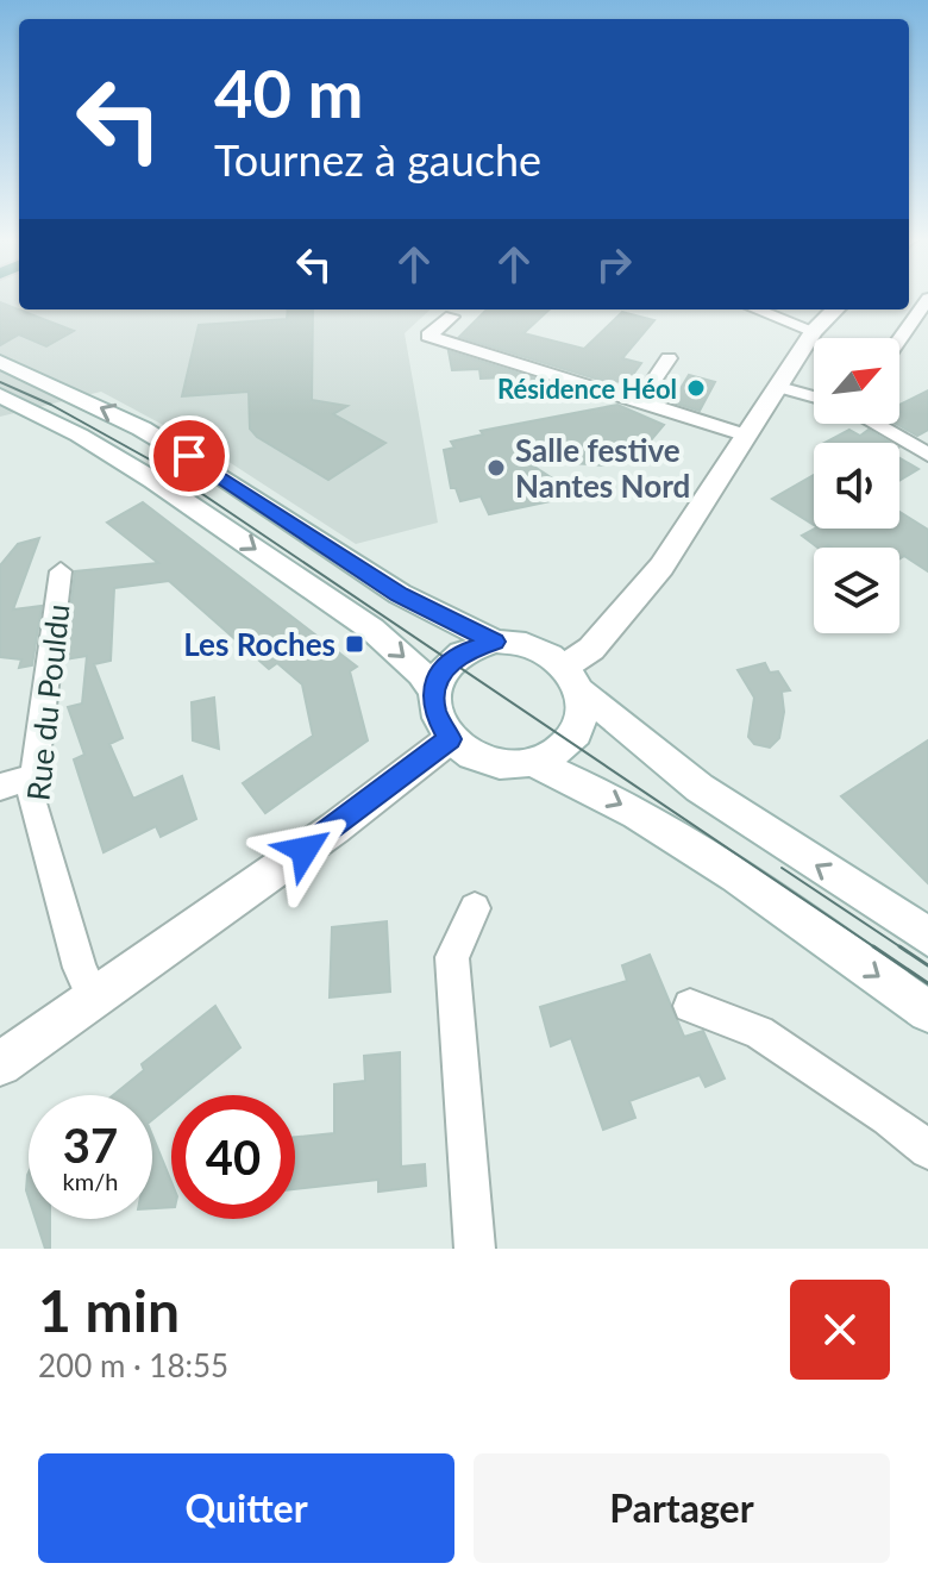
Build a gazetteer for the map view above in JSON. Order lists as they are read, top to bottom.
{
  "streets": {
    "street": ["Rue du Pouldu"]
  },
  "places": {
    "other": ["Résidence Héol", "Salle festive Nantes Nord"],
    "transit": ["Les Roches"]
  },
  "north": "top right",
  "page": {
    "turn": ["40 m", "Tournez à gauche"],
    "speed": "37 km/h",
    "limit": "40",
    "heading": ["1 min", "200 m · 18:55"],
    "buttons": ["Quitter", "Partager"]
  }
}
